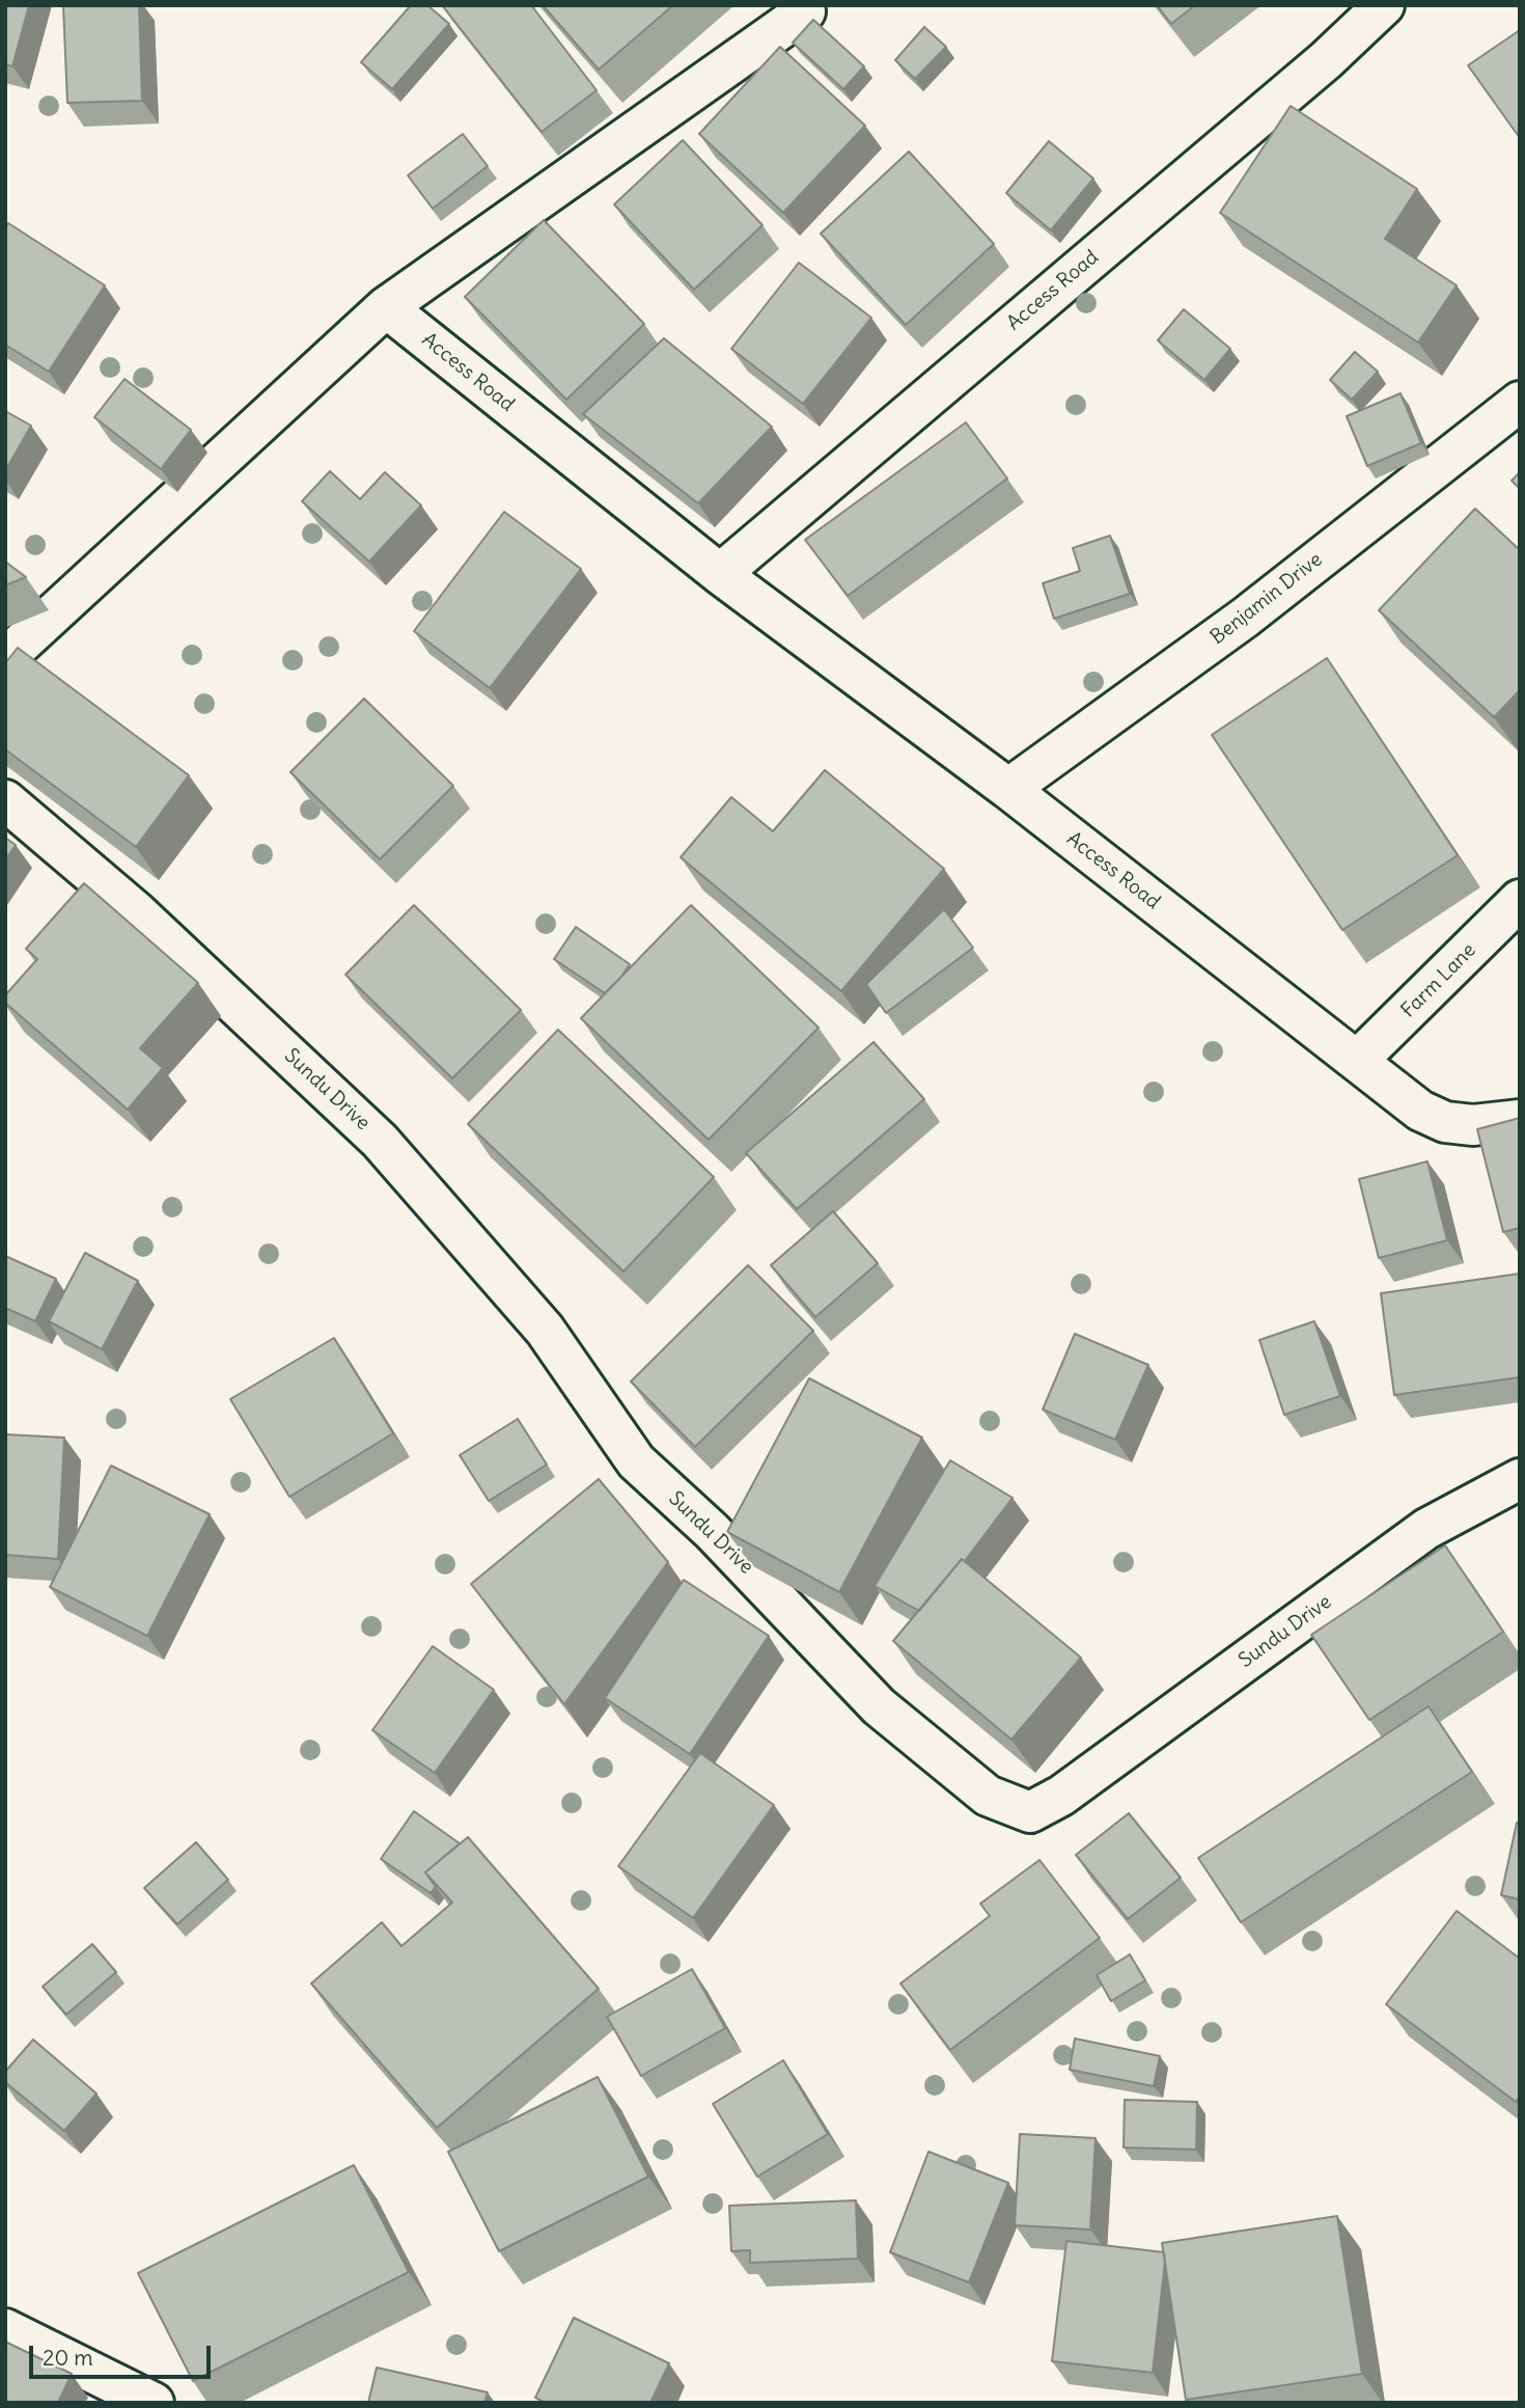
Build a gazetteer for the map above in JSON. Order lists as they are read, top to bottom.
{
  "streets": {
    "street": [
      "Access Road",
      "Benjamin Drive",
      "Farm Lane",
      "Sundu Drive"
    ]
  },
  "crossings": [
    ["Access Road", "Benjamin Drive"],
    ["Access Road", "Farm Lane"]
  ],
  "scale_bar": "20 m"
}
